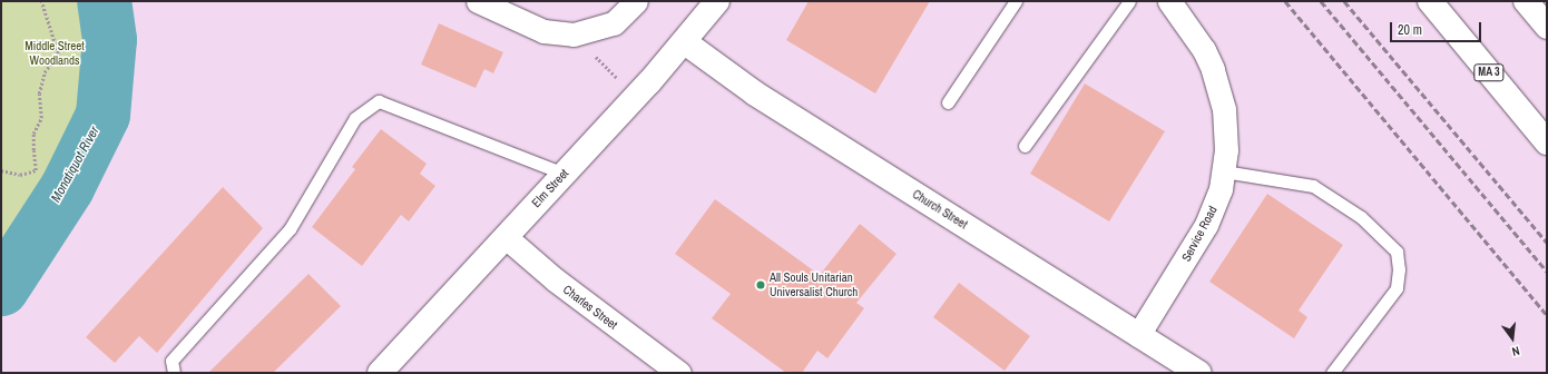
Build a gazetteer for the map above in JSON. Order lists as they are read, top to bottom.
{
  "streets": {
    "main road": ["MA 3", "Elm Street", "Church Street"],
    "street": ["Service Road", "Charles Street"]
  },
  "crossings": [
    ["Elm Street", "Church Street"],
    ["Elm Street", "Charles Street"],
    ["Church Street", "Service Road"]
  ],
  "water": ["Monatiquot River"],
  "parks": ["Middle Street Woodlands"],
  "places": ["All Souls Unitarian Universalist Church"],
  "scale_bar": "20 m",
  "north": "bottom"
}
